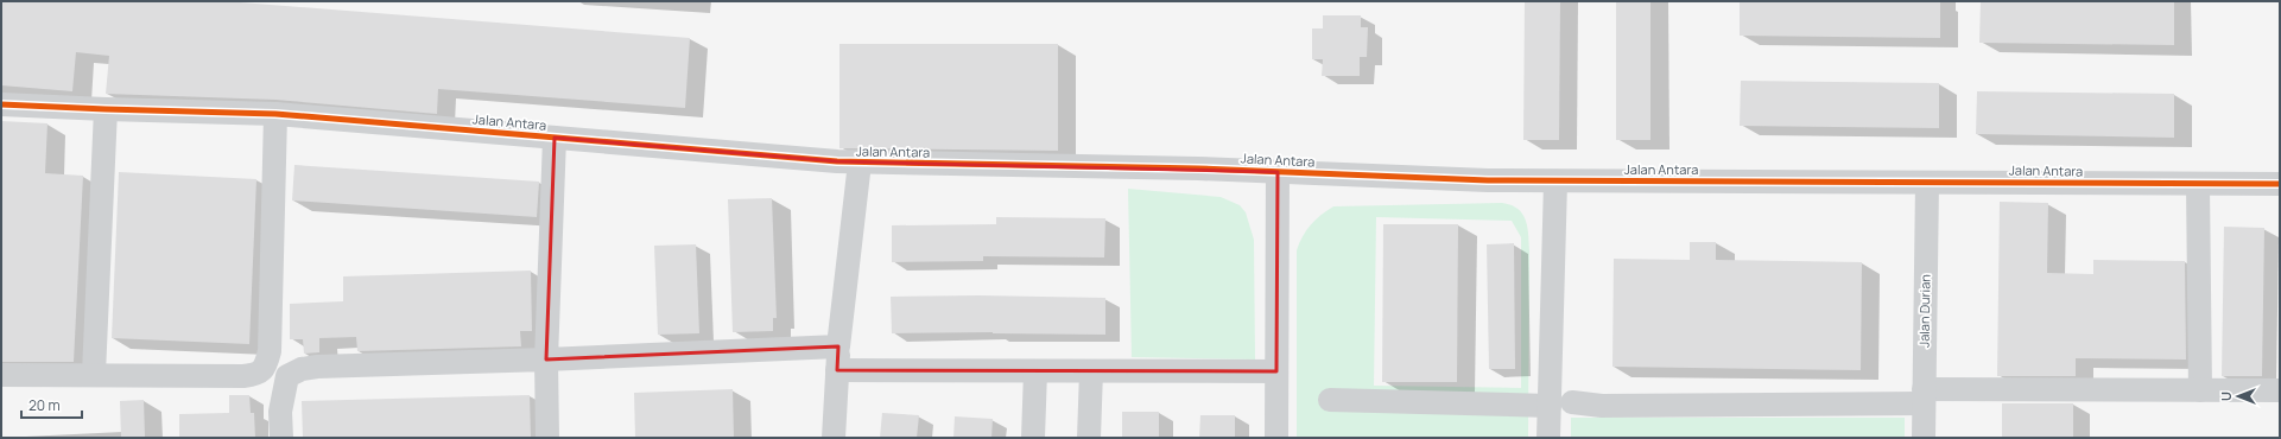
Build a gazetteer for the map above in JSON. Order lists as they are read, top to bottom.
{
  "streets": {
    "street": ["Jalan Antara", "Jalan Durian"]
  },
  "crossings": [
    ["Jalan Antara", "Jalan Durian"]
  ],
  "scale_bar": "20 m",
  "north": "left"
}
